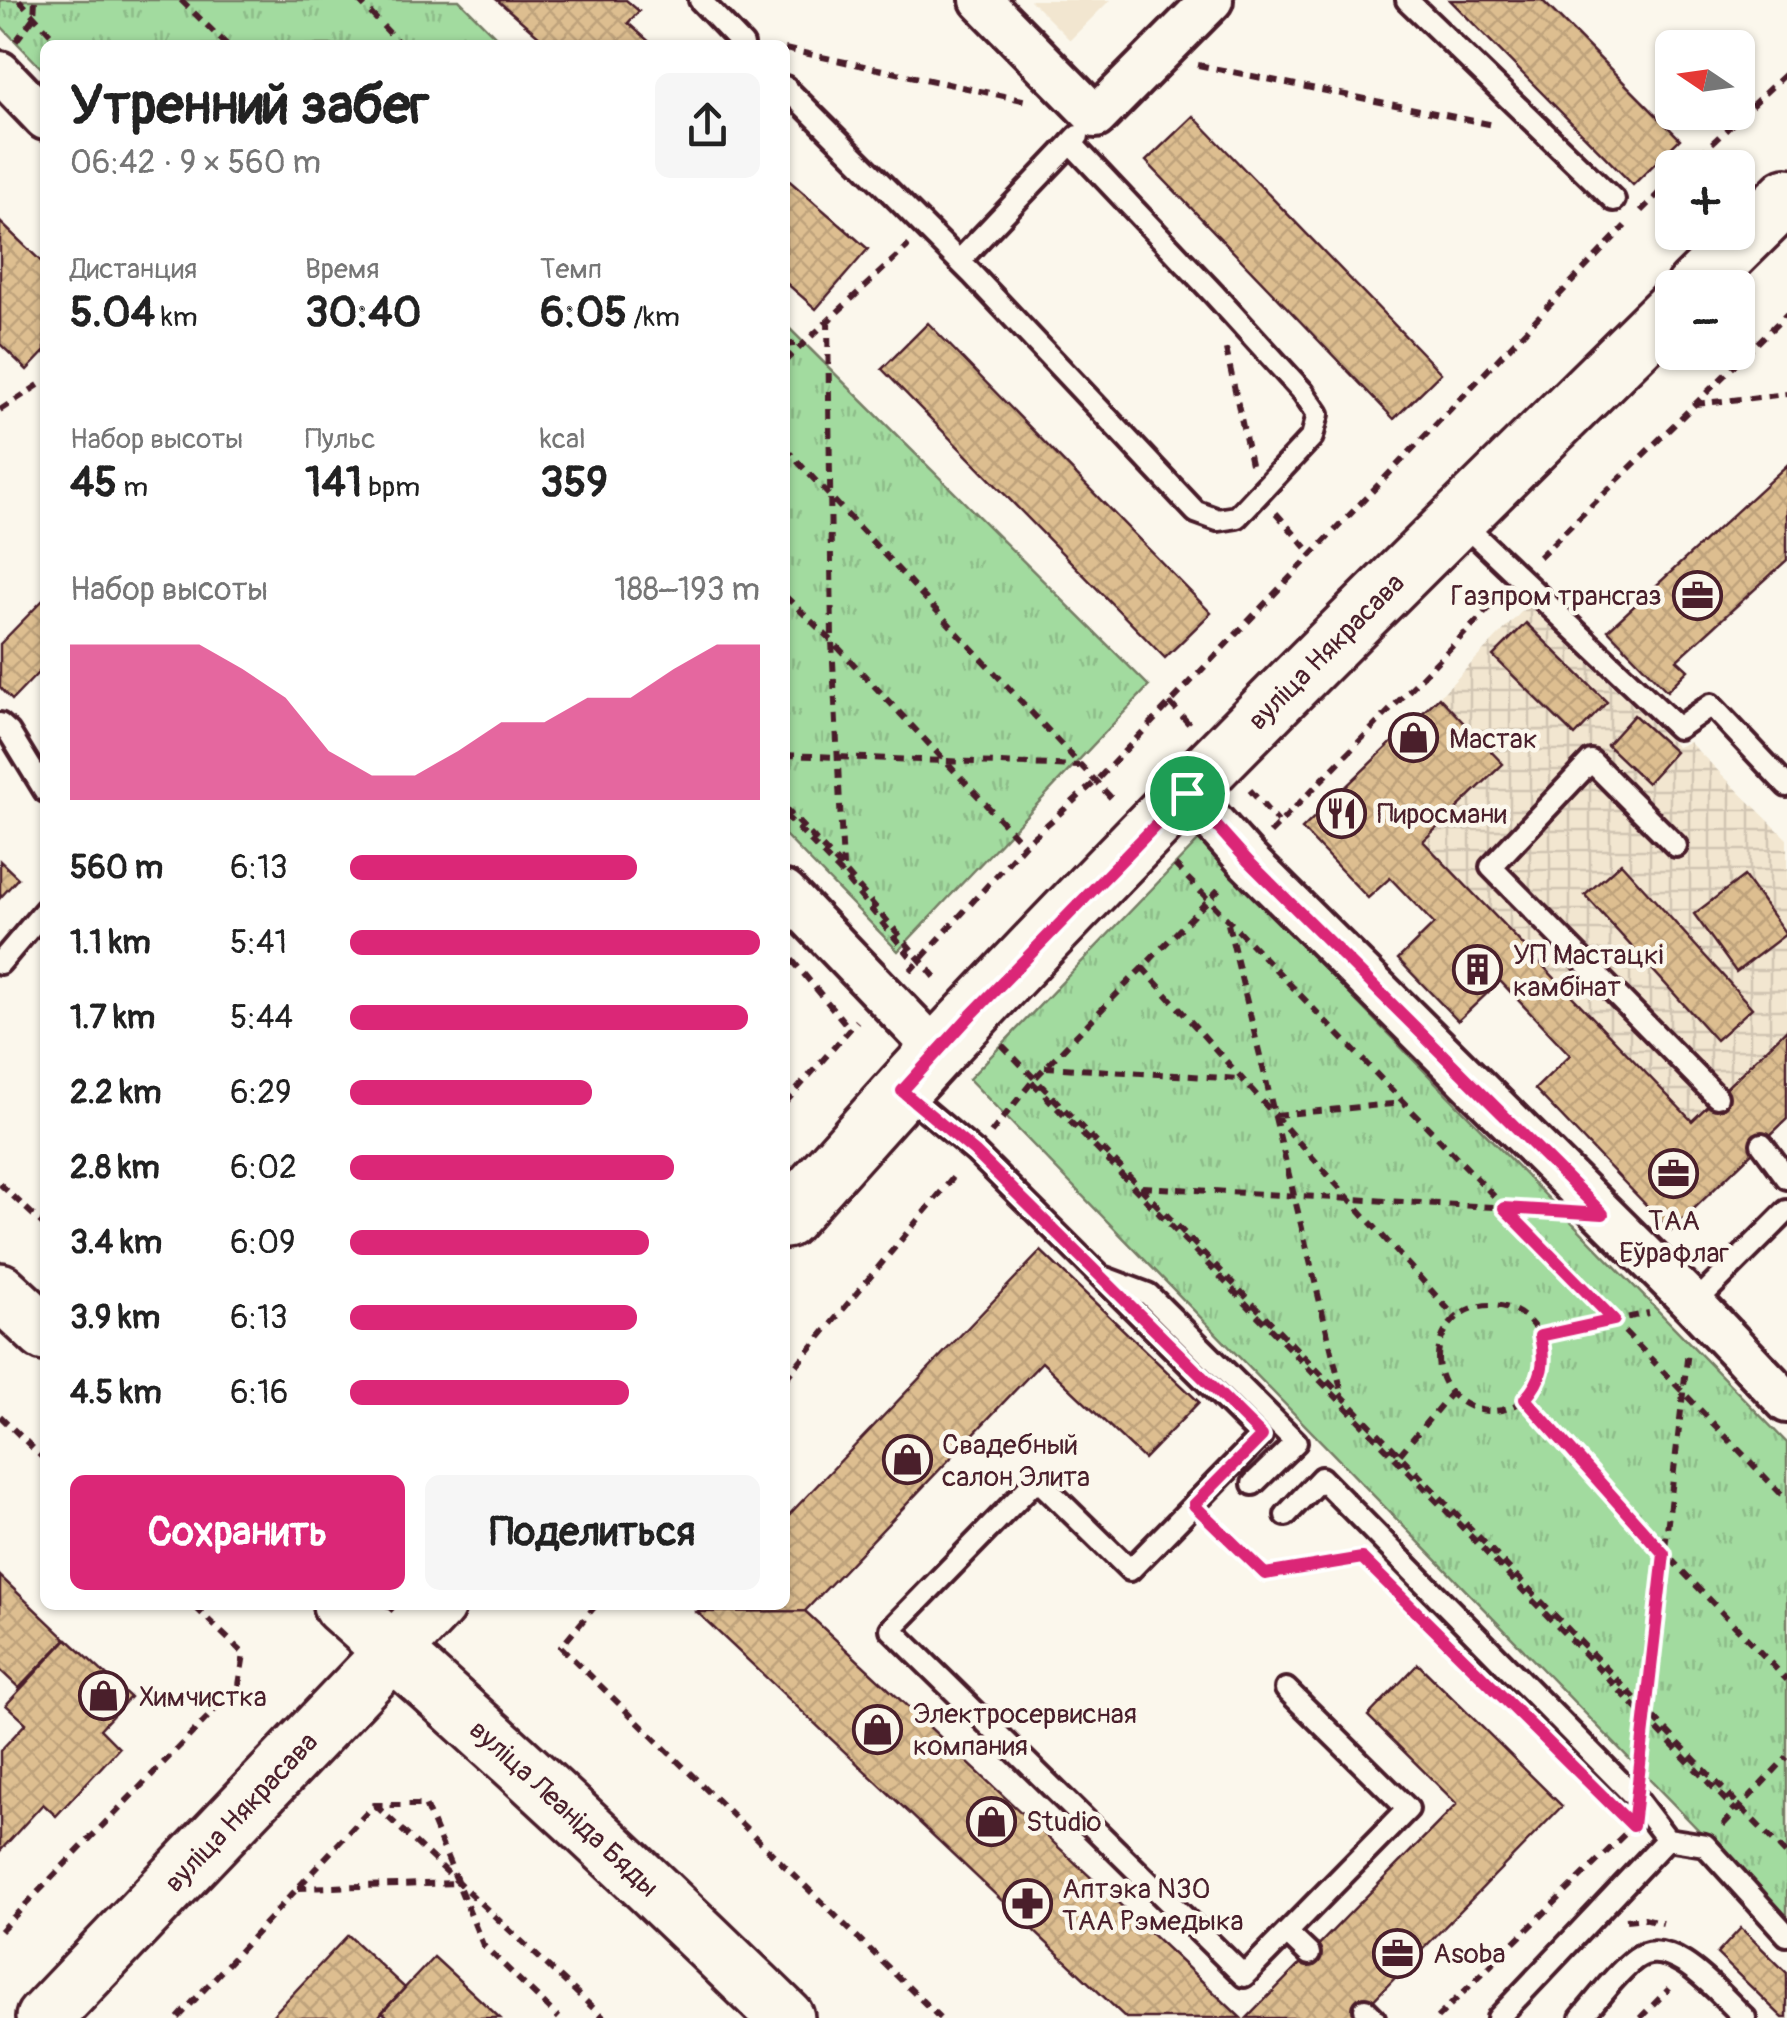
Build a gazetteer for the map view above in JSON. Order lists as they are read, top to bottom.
{
  "streets": {
    "main road": ["вуліца Някрасава", "вуліца Леаніда Бяды"]
  },
  "crossings": [
    ["вуліца Някрасава", "вуліца Леаніда Бяды"]
  ],
  "places": {
    "office": ["Газпром трансгаз", "ТАА Еўрафлаг", "Asoba"],
    "shop": [
      "Мастак",
      "Свадебный салон Элита",
      "Химчистка",
      "Электросервисная компания",
      "Studio"
    ],
    "restaurant": ["Пиросмани"],
    "building": ["УП Мастацкі камбінат"],
    "pharmacy": ["Аптэка N30 ТАА Рэмедыка"]
  },
  "north": "left",
  "page": {
    "map_buttons": ["+", "−"],
    "heading": ["Утренний забег", "06:42 · 9 × 560 m"],
    "stats": [
      ["Дистанция", "5.04 km"],
      ["Время", "30:40"],
      ["Темп", "6:05 /km"],
      ["Набор высоты", "45 m"],
      ["Пульс", "141 bpm"],
      ["kcal", "359"]
    ],
    "chart": ["Набор высоты", "188–193 m"],
    "list": [
      {
        "name": "560 m",
        "note": "6:13"
      },
      {
        "name": "1.1 km",
        "note": "5:41"
      },
      {
        "name": "1.7 km",
        "note": "5:44"
      },
      {
        "name": "2.2 km",
        "note": "6:29"
      },
      {
        "name": "2.8 km",
        "note": "6:02"
      },
      {
        "name": "3.4 km",
        "note": "6:09"
      },
      {
        "name": "3.9 km",
        "note": "6:13"
      },
      {
        "name": "4.5 km",
        "note": "6:16"
      }
    ],
    "buttons": ["Сохранить", "Поделиться"]
  }
}
